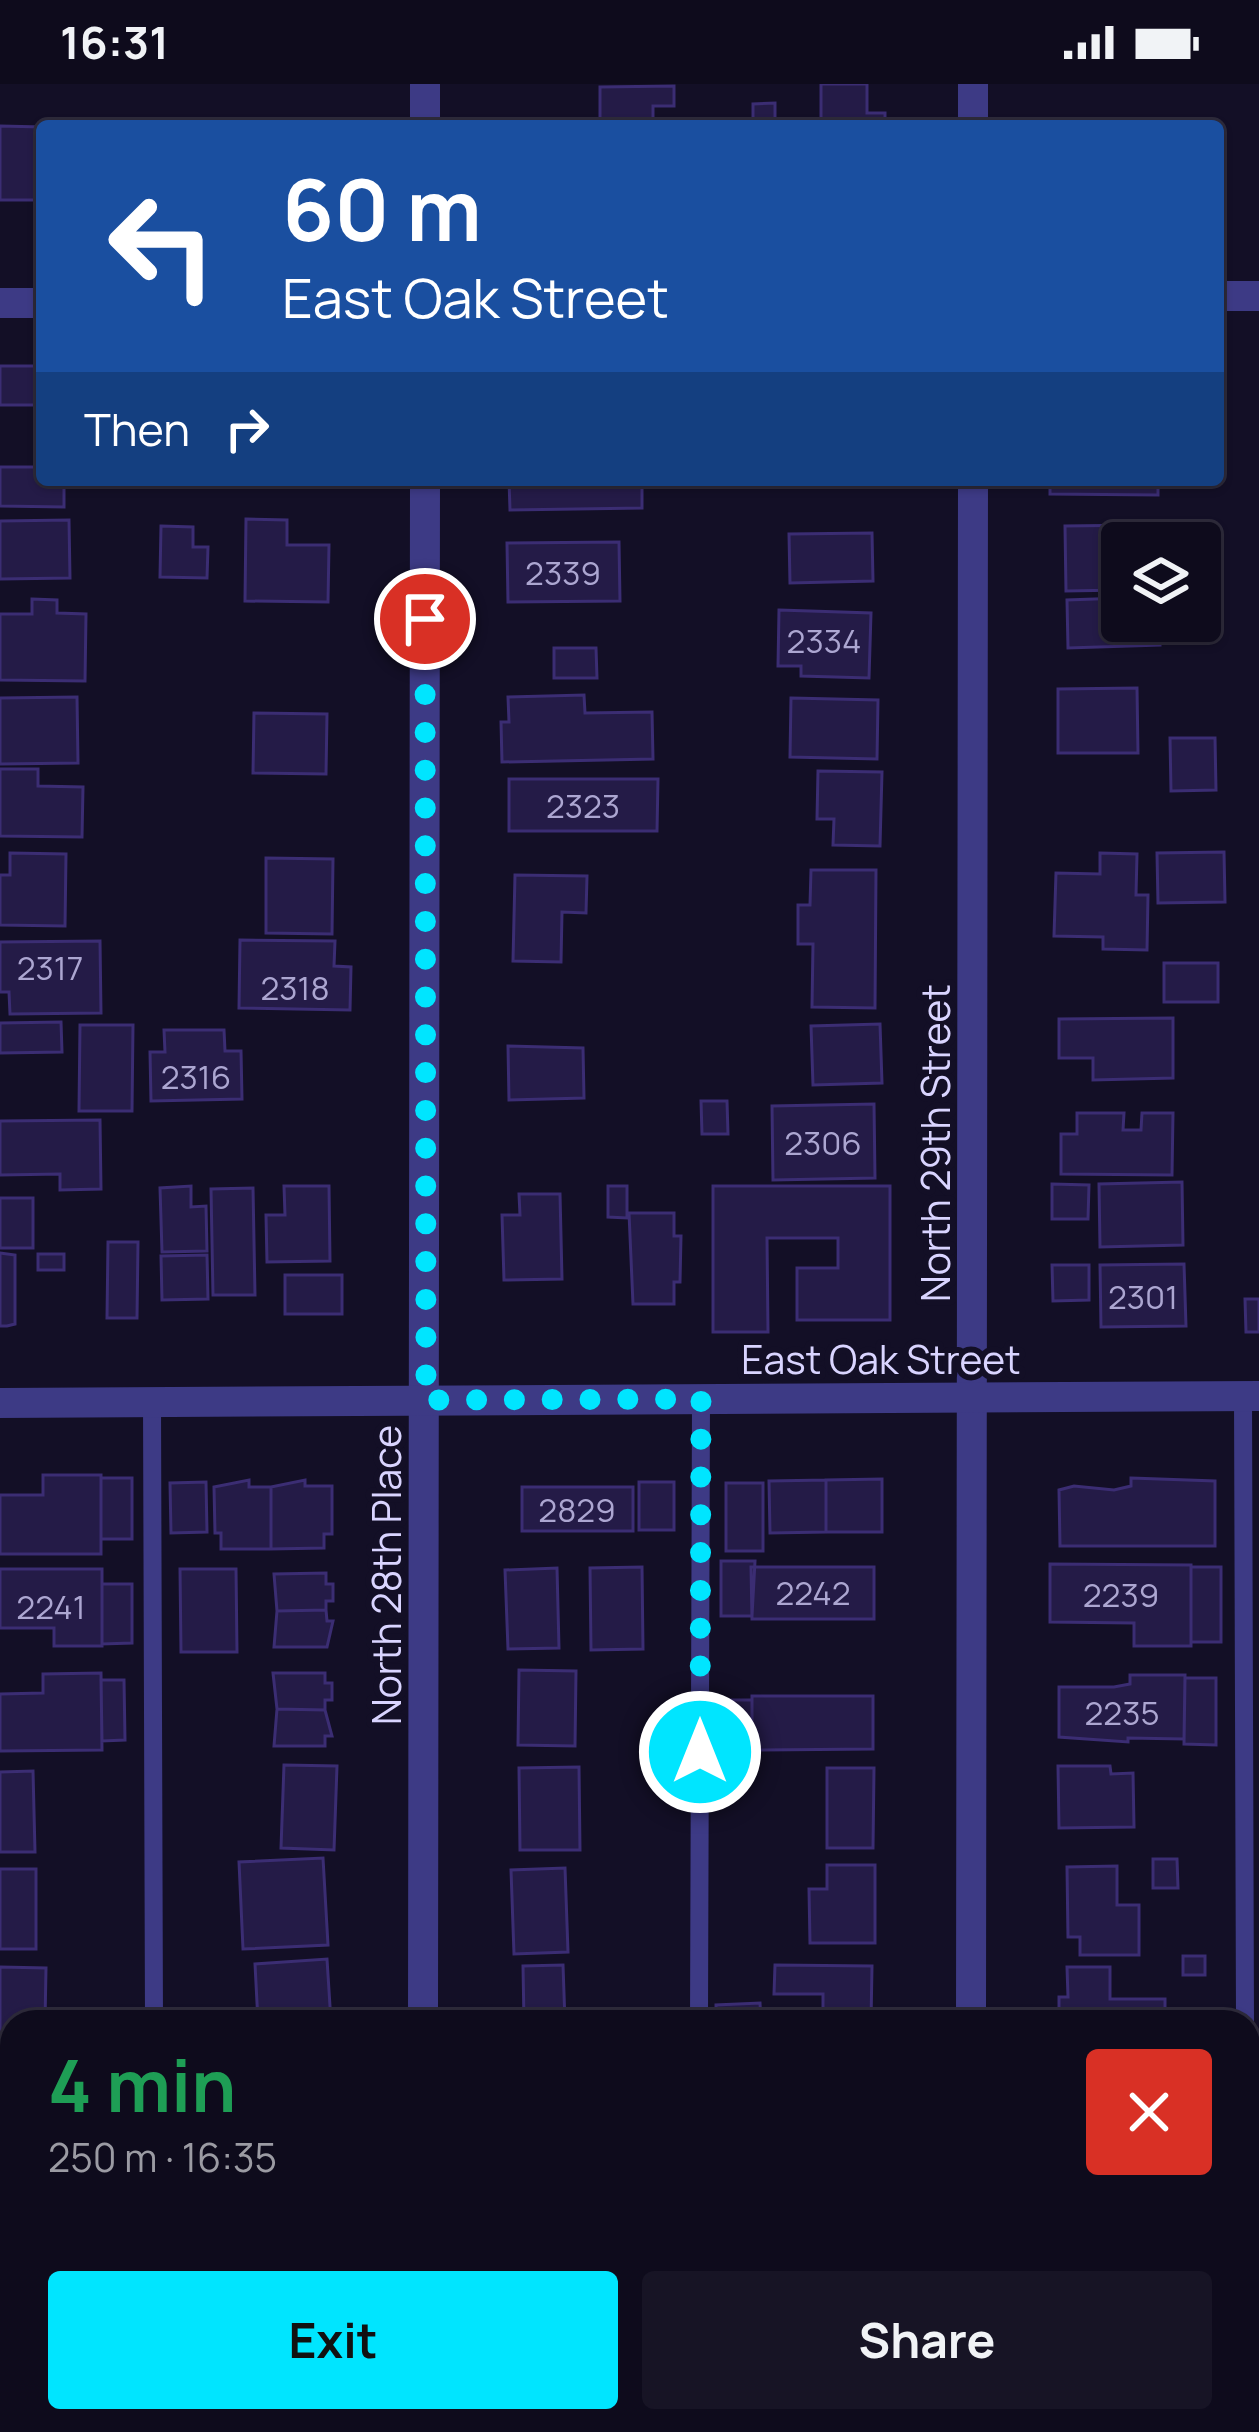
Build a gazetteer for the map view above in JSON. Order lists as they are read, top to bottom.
{
  "streets": {
    "street": ["North 29th Street", "East Oak Street", "North 28th Place"]
  },
  "crossings": [
    ["North 29th Street", "East Oak Street"],
    ["East Oak Street", "North 28th Place"]
  ],
  "house_numbers": [
    "2339",
    "2334",
    "2323",
    "2317",
    "2318",
    "2316",
    "2306",
    "2301",
    "2829",
    "2242",
    "2239",
    "2241",
    "2235"
  ],
  "page": {
    "status": "16:31",
    "turn": ["60 m", "East Oak Street"],
    "then": "Then",
    "heading": ["4 min", "250 m · 16:35"],
    "buttons": ["Exit", "Share"]
  }
}
